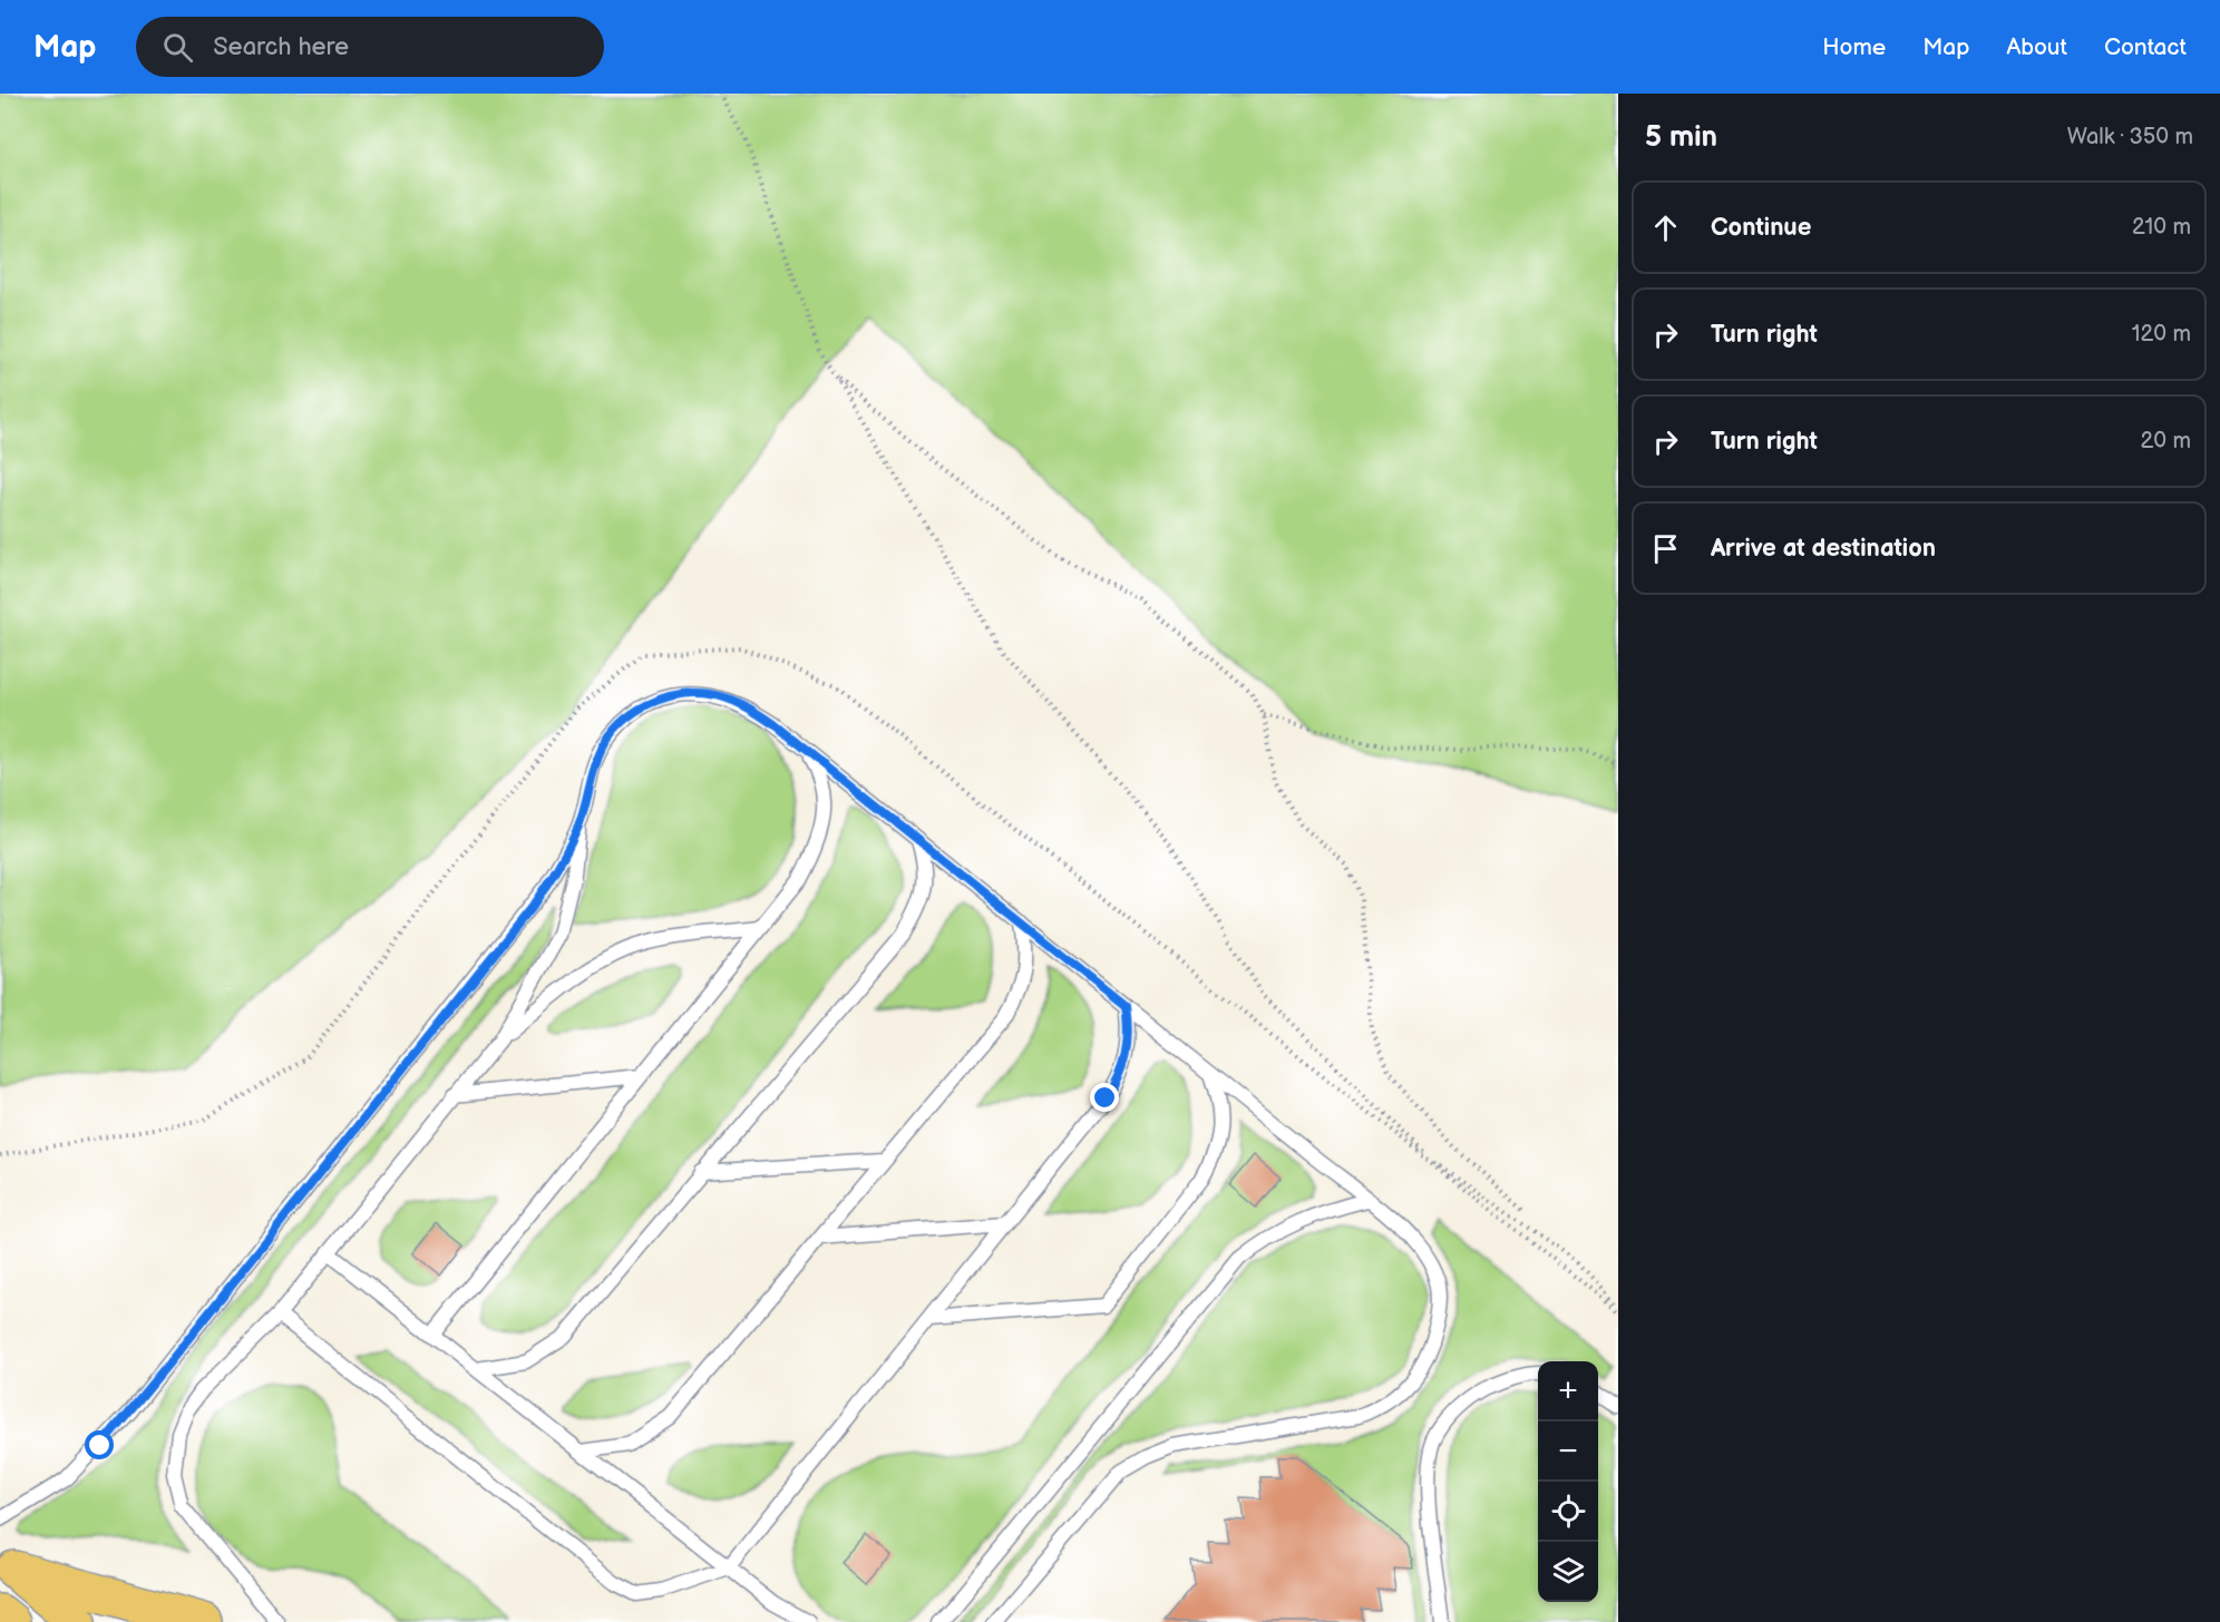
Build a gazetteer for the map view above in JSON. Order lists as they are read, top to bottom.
{
  "page": {
    "header": "Map",
    "search": "Search here",
    "nav": [
      "Home",
      "Map",
      "About",
      "Contact"
    ],
    "heading": ["5 min", "Walk · 350 m"],
    "list": [
      ["Continue", "210 m"],
      ["Turn right", "120 m"],
      ["Turn right", "20 m"],
      "Arrive at destination"
    ],
    "map_buttons": ["+", "−"]
  }
}
